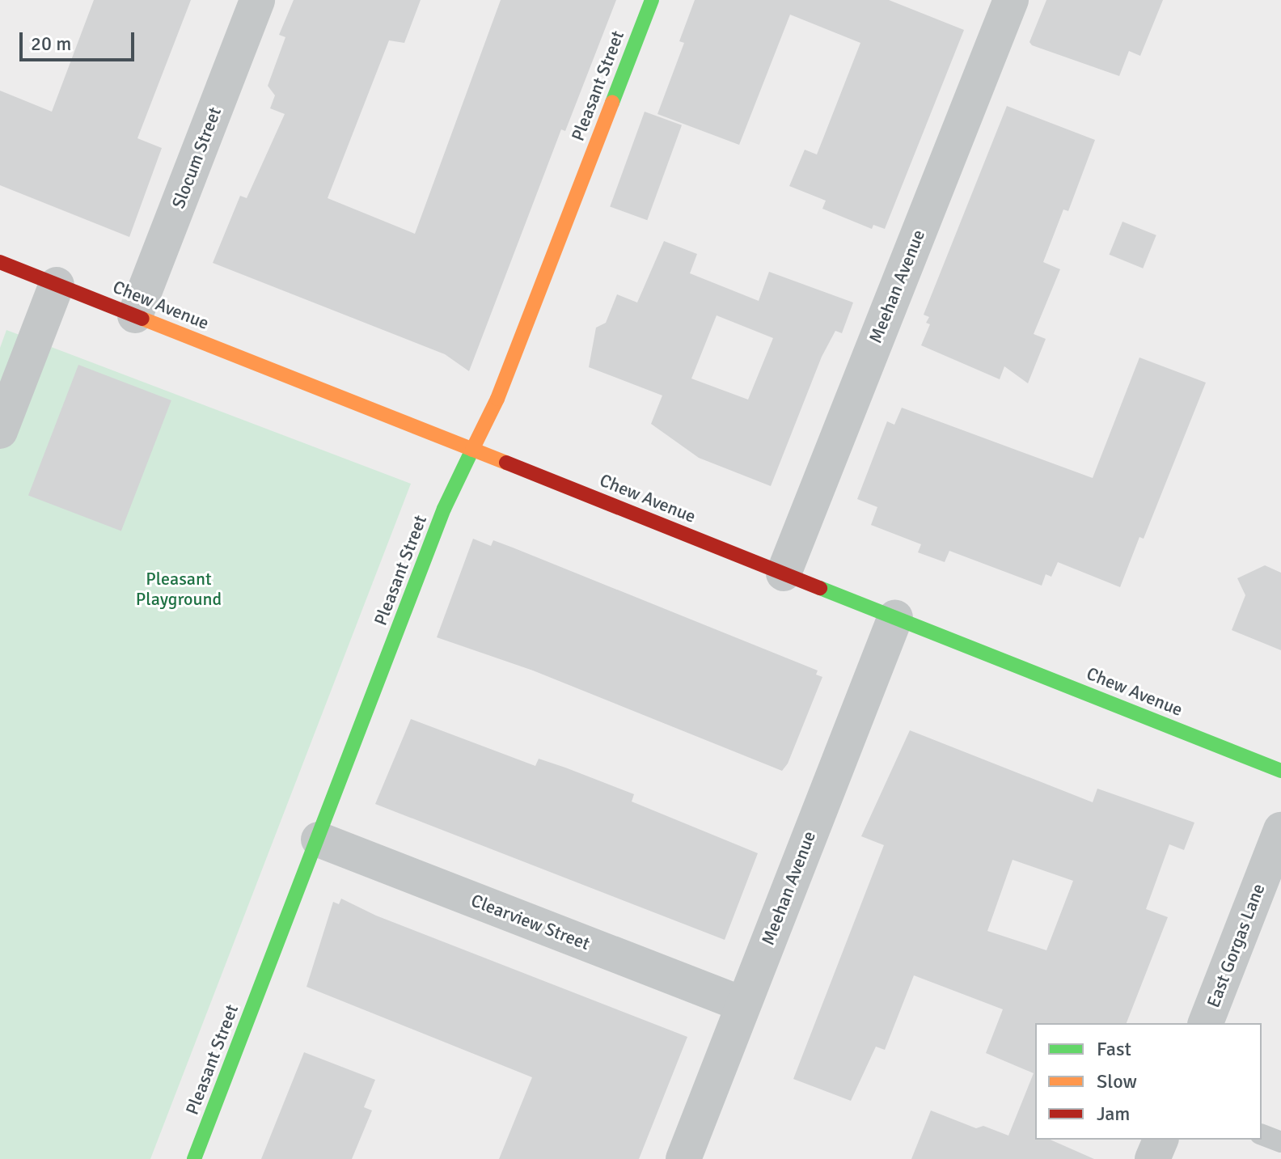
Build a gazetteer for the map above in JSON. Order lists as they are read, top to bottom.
{
  "streets": {
    "street": [
      "Pleasant Street",
      "Slocum Street",
      "Meehan Avenue",
      "Chew Avenue",
      "Clearview Street",
      "East Gorgas Lane"
    ]
  },
  "crossings": [
    ["Pleasant Street", "Chew Avenue"],
    ["Pleasant Street", "Clearview Street"],
    ["Slocum Street", "Chew Avenue"],
    ["Meehan Avenue", "Chew Avenue"],
    ["Meehan Avenue", "Clearview Street"]
  ],
  "parks": ["Pleasant Playground"],
  "legend": ["Fast", "Slow", "Jam"],
  "scale_bar": "20 m"
}
